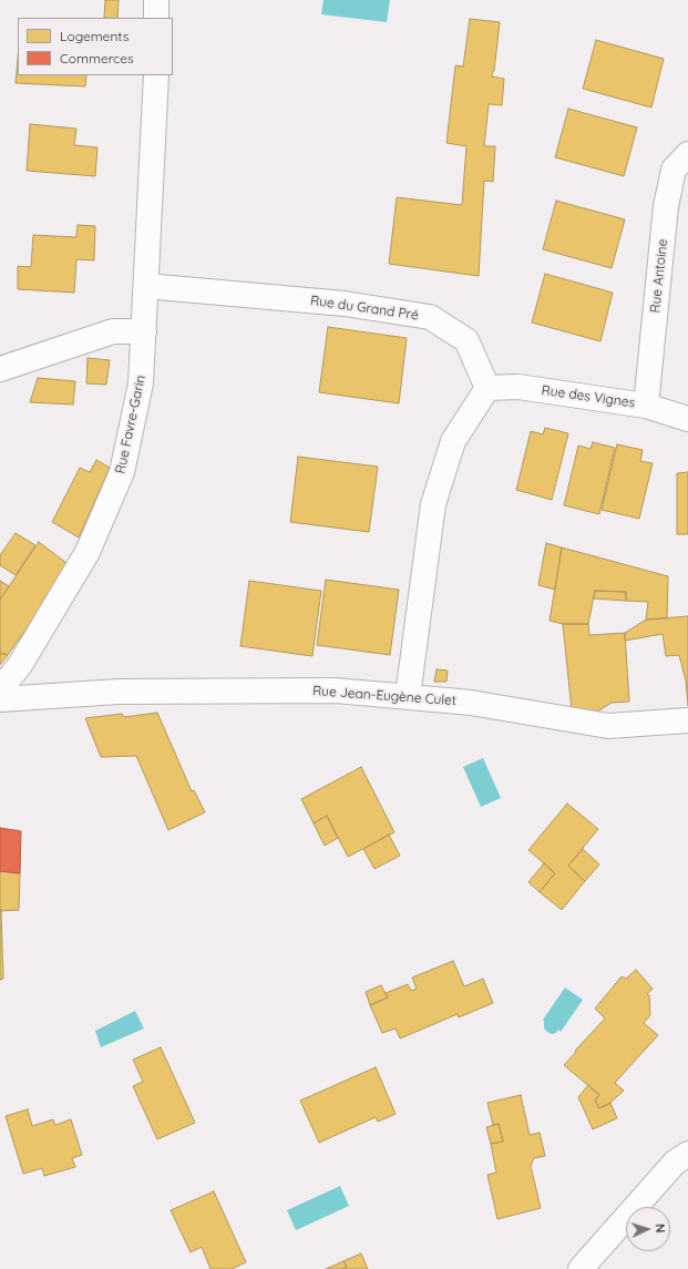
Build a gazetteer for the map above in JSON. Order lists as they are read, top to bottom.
{
  "streets": {
    "street": [
      "Rue Antoine",
      "Rue du Grand Pré",
      "Rue des Vignes",
      "Rue Favre-Garin",
      "Rue Jean-Eugène Culet"
    ]
  },
  "crossings": [
    ["Rue Antoine", "Rue des Vignes"],
    ["Rue du Grand Pré", "Rue des Vignes"],
    ["Rue du Grand Pré", "Rue Favre-Garin"]
  ],
  "legend": ["Logements", "Commerces"],
  "north": "right"
}
